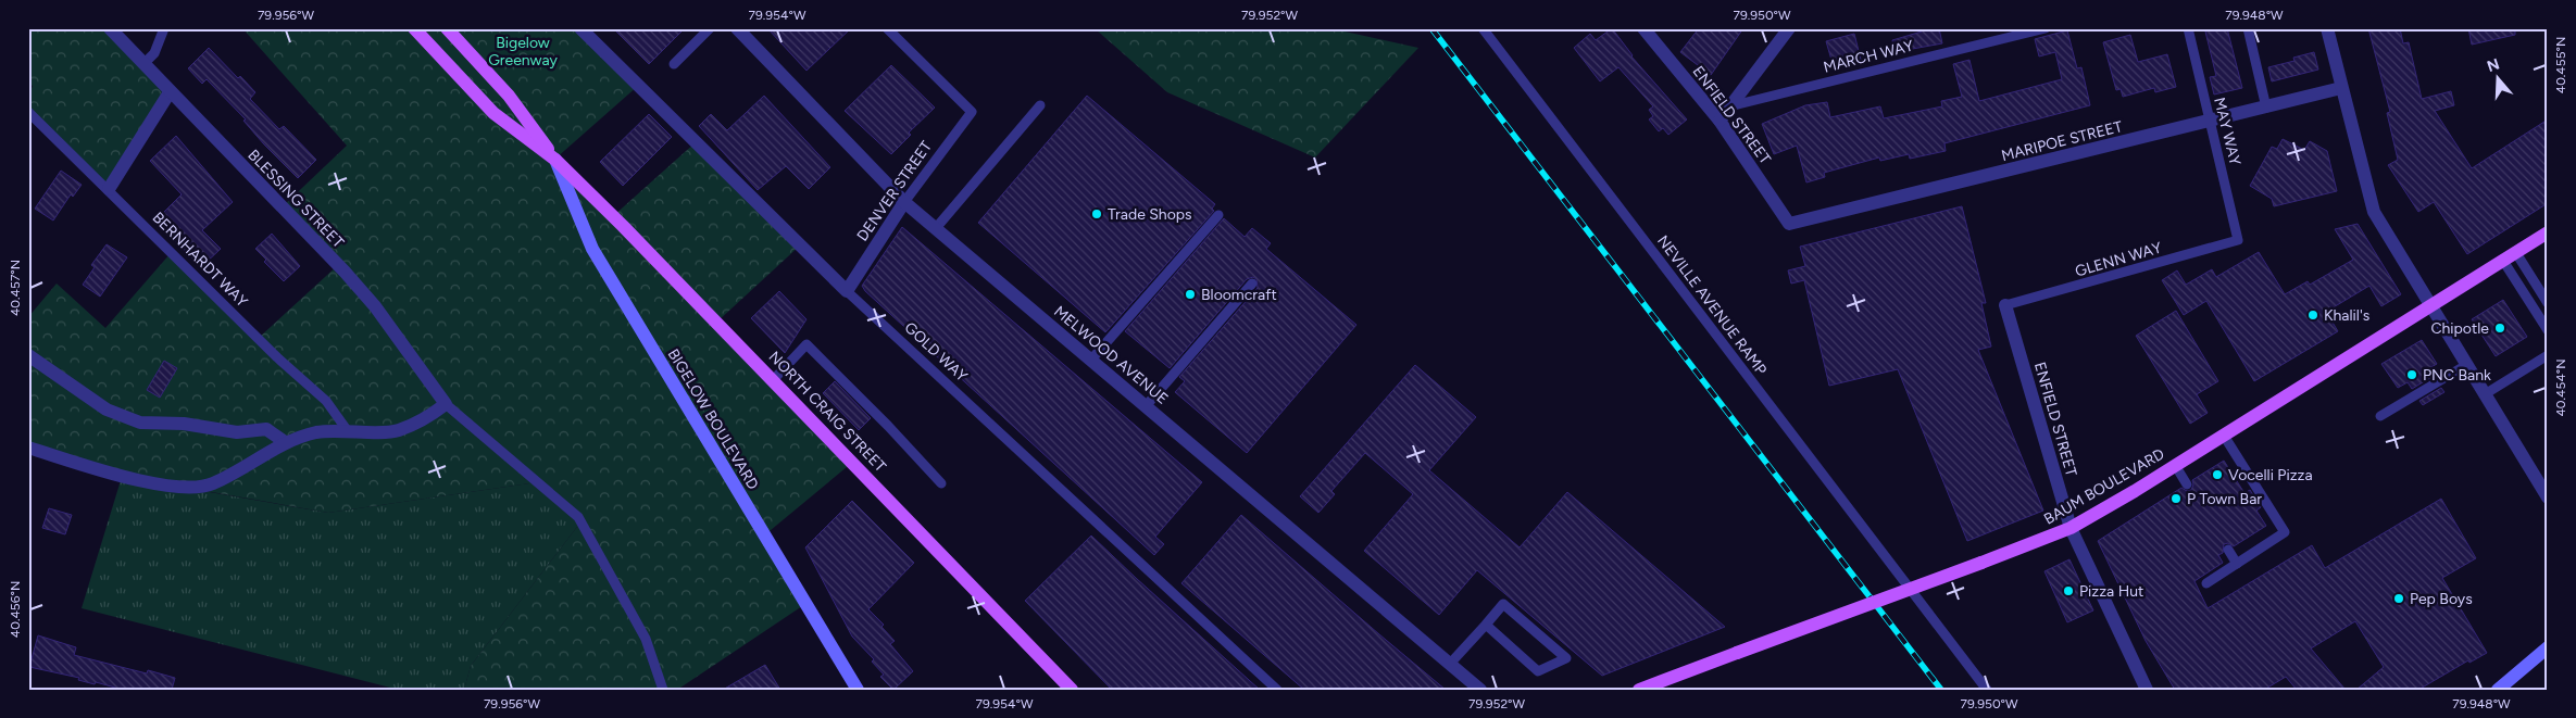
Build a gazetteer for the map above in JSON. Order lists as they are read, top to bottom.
{
  "streets": {
    "main road": ["NORTH CRAIG STREET", "BIGELOW BOULEVARD", "BAUM BOULEVARD"],
    "street": [
      "ENFIELD STREET",
      "MARIPOE STREET",
      "DENVER STREET",
      "BLESSING STREET",
      "GOLD WAY",
      "MELWOOD AVENUE"
    ],
    "lane": [
      "MARCH WAY",
      "MAY WAY",
      "BERNHARDT WAY",
      "GLENN WAY",
      "NEVILLE AVENUE RAMP"
    ]
  },
  "crossings": [
    ["ENFIELD STREET", "MARIPOE STREET"],
    ["ENFIELD STREET", "GLENN WAY"],
    ["ENFIELD STREET", "BAUM BOULEVARD"],
    ["MAY WAY", "MARIPOE STREET"],
    ["MAY WAY", "GLENN WAY"],
    ["DENVER STREET", "GOLD WAY"],
    ["DENVER STREET", "MELWOOD AVENUE"],
    ["NORTH CRAIG STREET", "BIGELOW BOULEVARD"]
  ],
  "parks": ["Bigelow Greenway"],
  "places": [
    "Trade Shops",
    "Bloomcraft",
    "Khalil's",
    "Chipotle",
    "PNC Bank",
    "Vocelli Pizza",
    "P Town Bar",
    "Pizza Hut",
    "Pep Boys"
  ],
  "north": "top",
  "coordinates": [
    "79.956°W",
    "79.954°W",
    "79.952°W",
    "79.950°W",
    "79.948°W",
    "40.455°N",
    "40.457°N",
    "40.454°N",
    "40.456°N"
  ]
}
